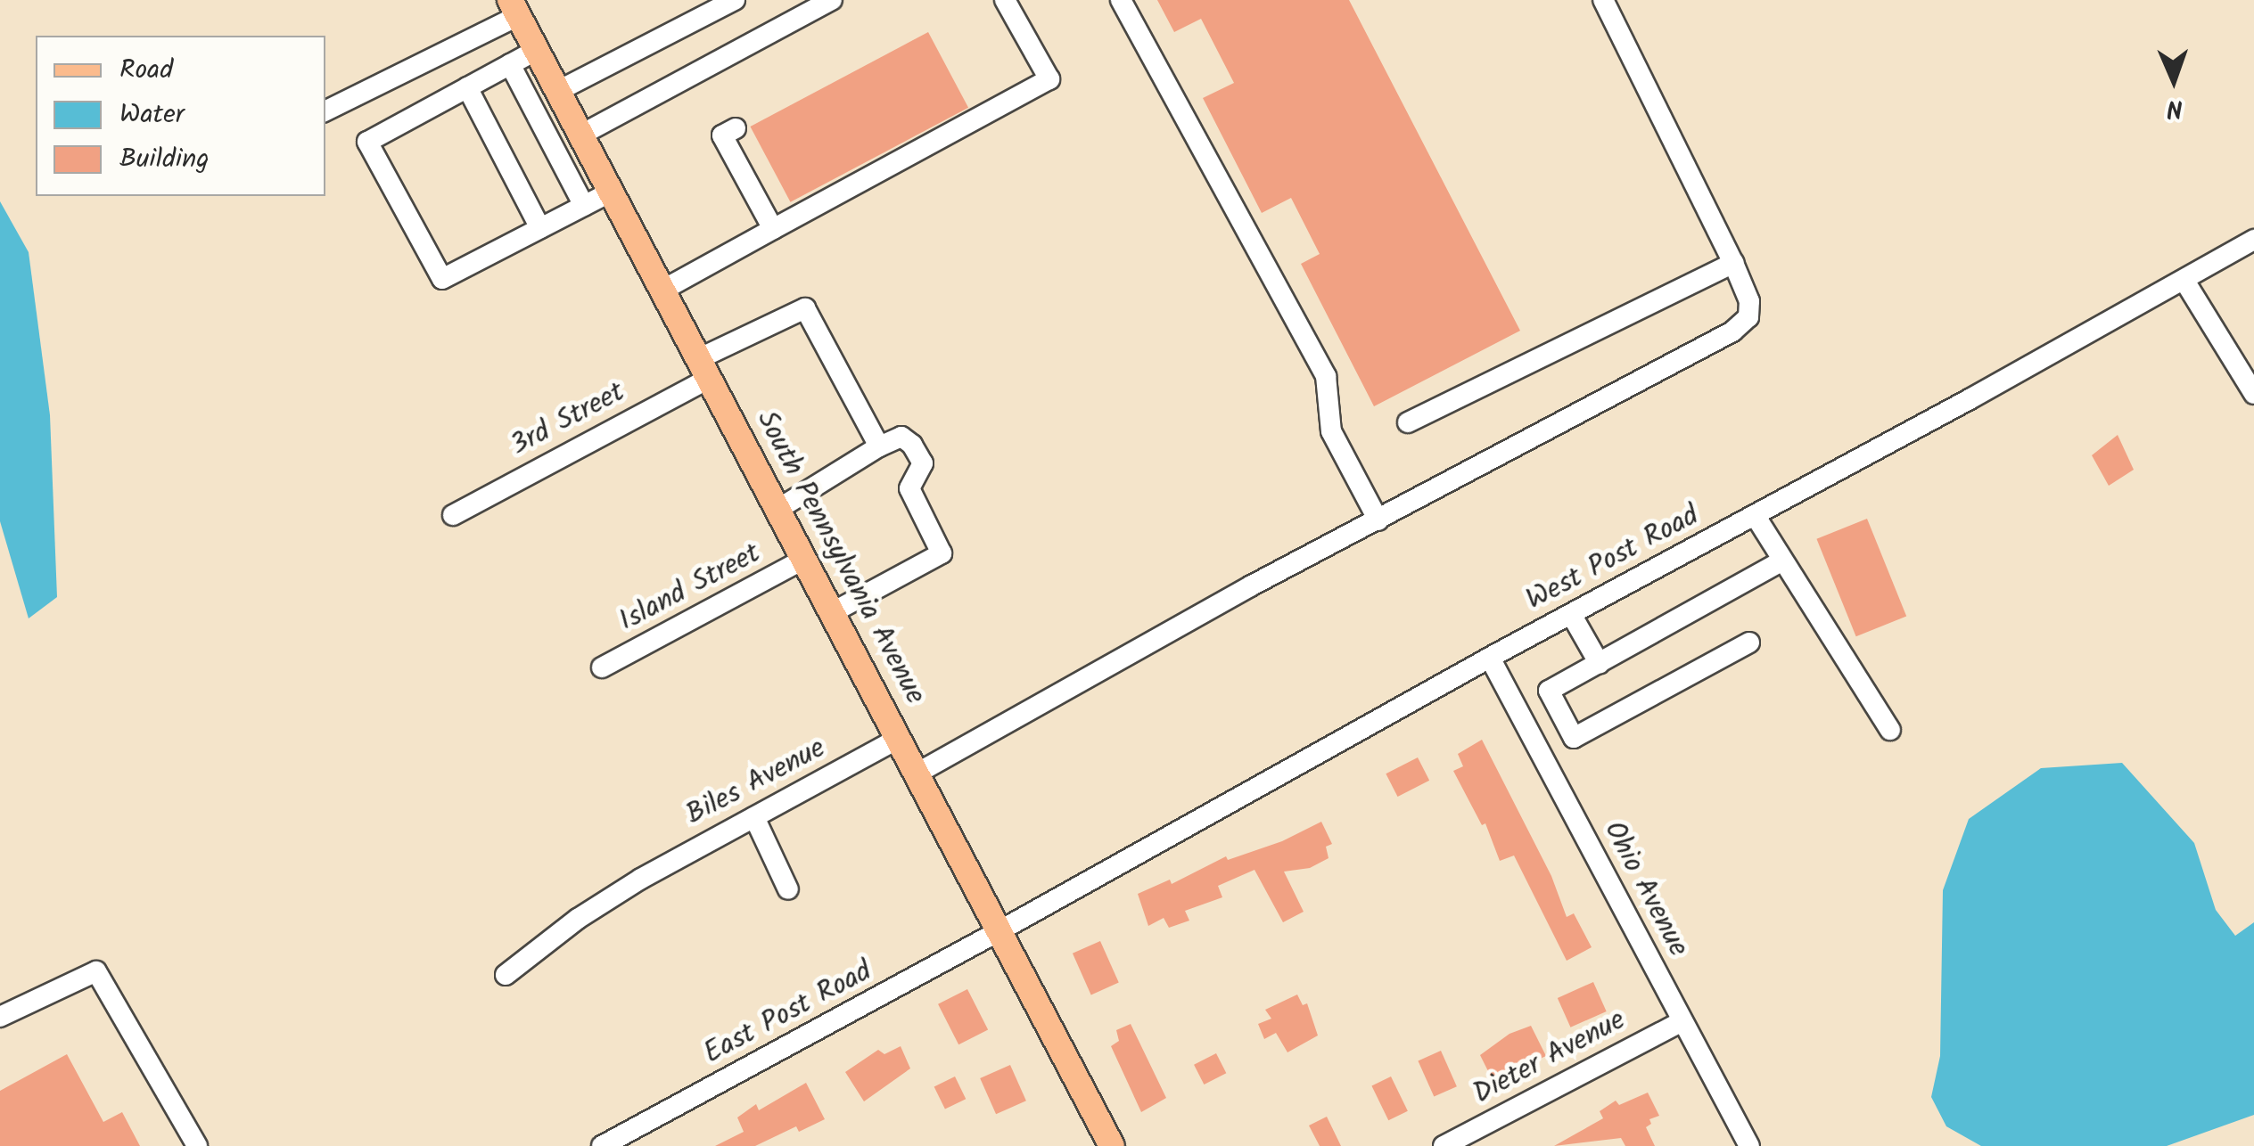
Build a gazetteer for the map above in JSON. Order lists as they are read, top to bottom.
{
  "streets": {
    "main road": ["South Pennsylvania Avenue"],
    "street": [
      "3rd Street",
      "West Post Road",
      "Island Street",
      "Biles Avenue",
      "Ohio Avenue",
      "East Post Road",
      "Dieter Avenue"
    ]
  },
  "crossings": [
    ["3rd Street", "South Pennsylvania Avenue"],
    ["South Pennsylvania Avenue", "West Post Road"],
    ["South Pennsylvania Avenue", "Island Street"],
    ["South Pennsylvania Avenue", "Biles Avenue"],
    ["South Pennsylvania Avenue", "East Post Road"],
    ["West Post Road", "Ohio Avenue"],
    ["West Post Road", "East Post Road"],
    ["Ohio Avenue", "Dieter Avenue"]
  ],
  "legend": ["Road", "Water", "Building"],
  "north": "bottom"
}
